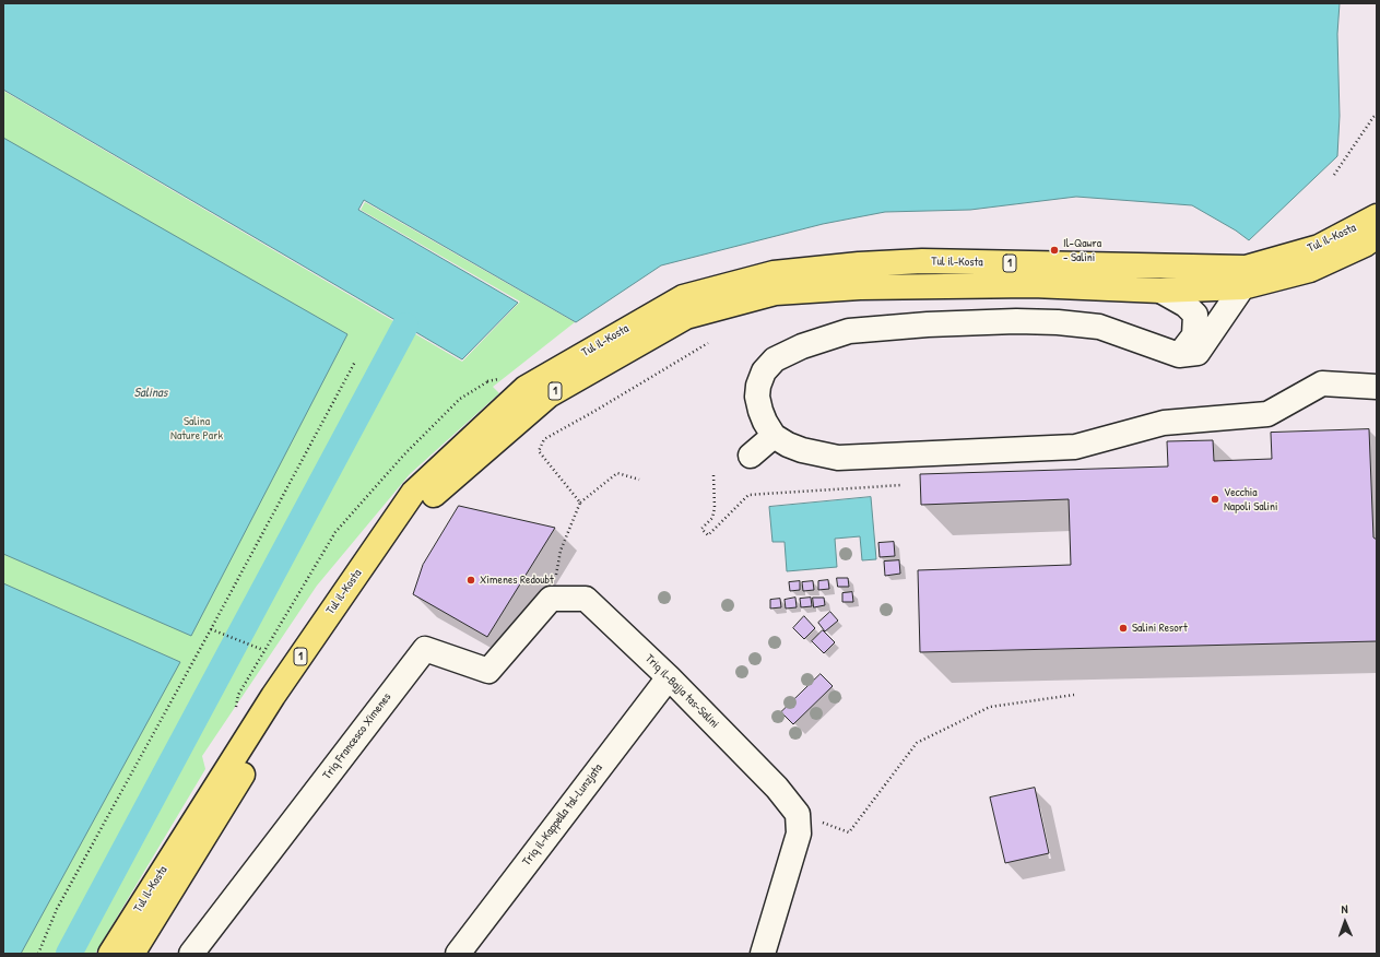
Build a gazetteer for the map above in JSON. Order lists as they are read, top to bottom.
{
  "streets": {
    "highway": ["Tul il-Kosta", "1"],
    "street": ["Triq il-Bajja tas-Salini", "Triq Francesco Ximenes", "Triq il-Kappella tal-Lunzjata"]
  },
  "crossings": [
    ["Triq il-Bajja tas-Salini", "Triq Francesco Ximenes"],
    ["Triq il-Bajja tas-Salini", "Triq il-Kappella tal-Lunzjata"]
  ],
  "water": ["Salinas"],
  "parks": ["Salina Nature Park"],
  "places": [
    "Il-Qawra - Salini",
    "Vecchia Napoli Salini",
    "Ximenes Redoubt",
    "Salini Resort"
  ],
  "north": "top"
}
